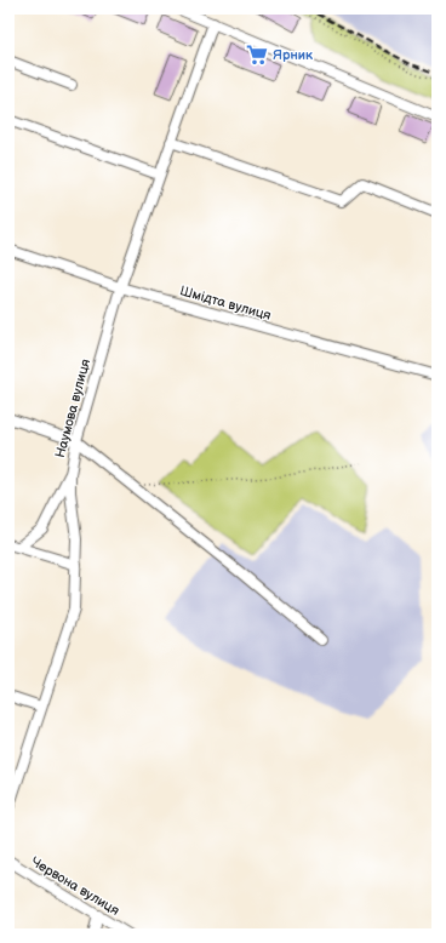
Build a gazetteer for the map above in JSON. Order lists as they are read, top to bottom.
{
  "streets": {
    "street": ["Шмідта вулиця", "Наумова вулиця", "Червона вулиця"]
  },
  "crossings": [
    ["Шмідта вулиця", "Наумова вулиця"]
  ],
  "places": {
    "supermarket": ["Ярник"]
  }
}
